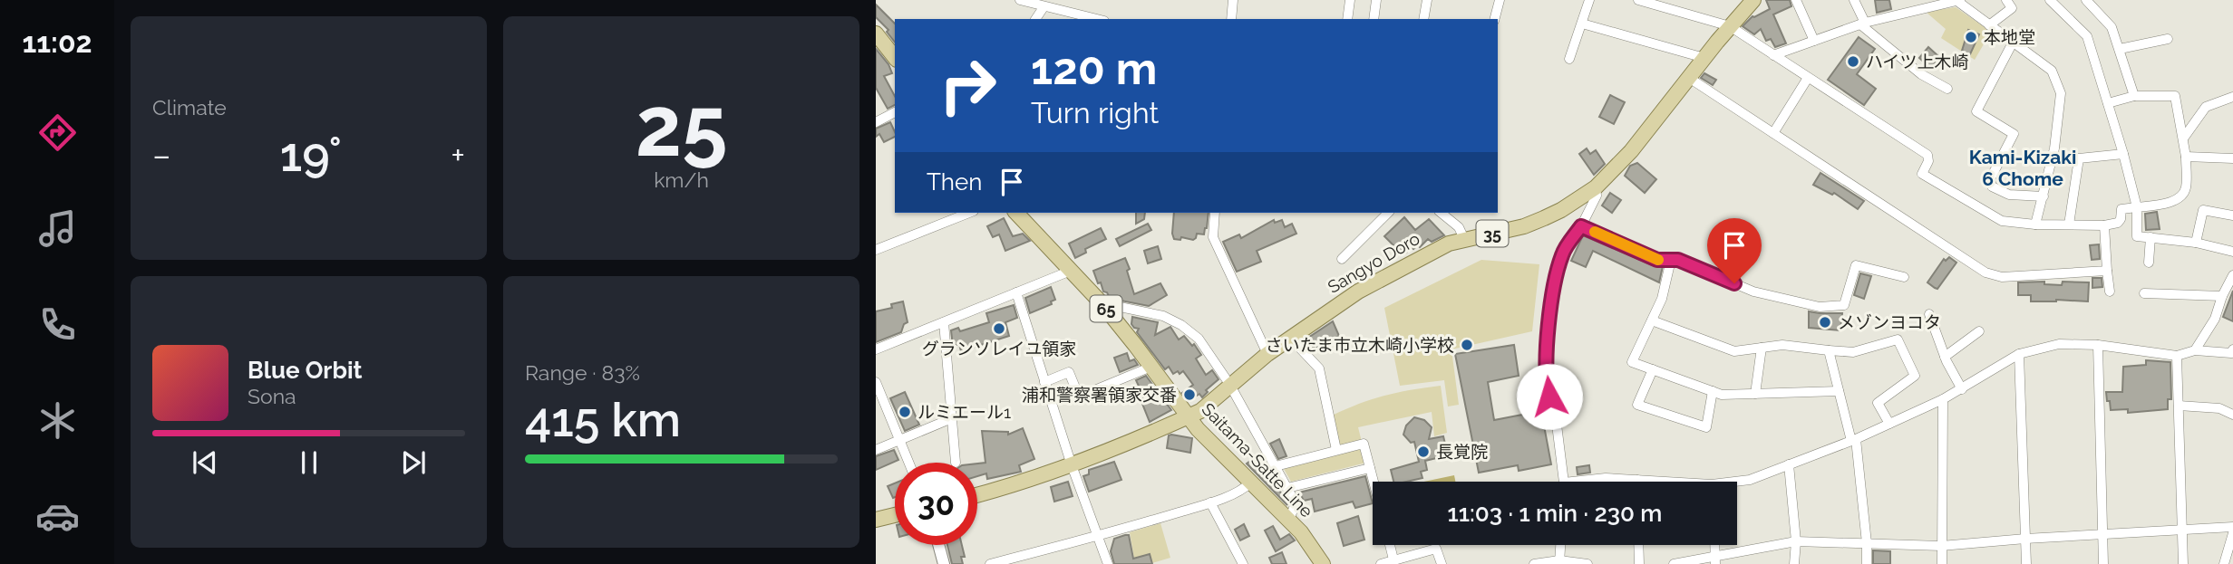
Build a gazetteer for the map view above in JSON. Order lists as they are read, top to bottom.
{
  "streets": {
    "main road": [
      "35",
      "Sangyo Doro",
      "65",
      "Saitama-Satte Line"
    ]
  },
  "crossings": [
    ["Sangyo Doro", "Saitama-Satte Line"]
  ],
  "districts": ["Kami-Kizaki 6 Chome"],
  "places": [
    "本地堂",
    "ハイツ上木崎",
    "メゾンヨコタ",
    "グランソレイユ領家",
    "さいたま市立木崎小学校",
    "浦和警察署領家交番",
    "ルミエール1",
    "長覚院"
  ],
  "page": {
    "tabs": "11:02",
    "tile": [
      "Climate",
      ["25", "km/h"],
      ["Range · 83%", "415 km"]
    ],
    "turn": ["120 m", "Turn right"],
    "heat": ["−", "19°", "+"],
    "then": "Then",
    "song": ["Blue Orbit", "Sona"],
    "limit": "30",
    "trip": "11:03 · 1 min · 230 m"
  }
}
